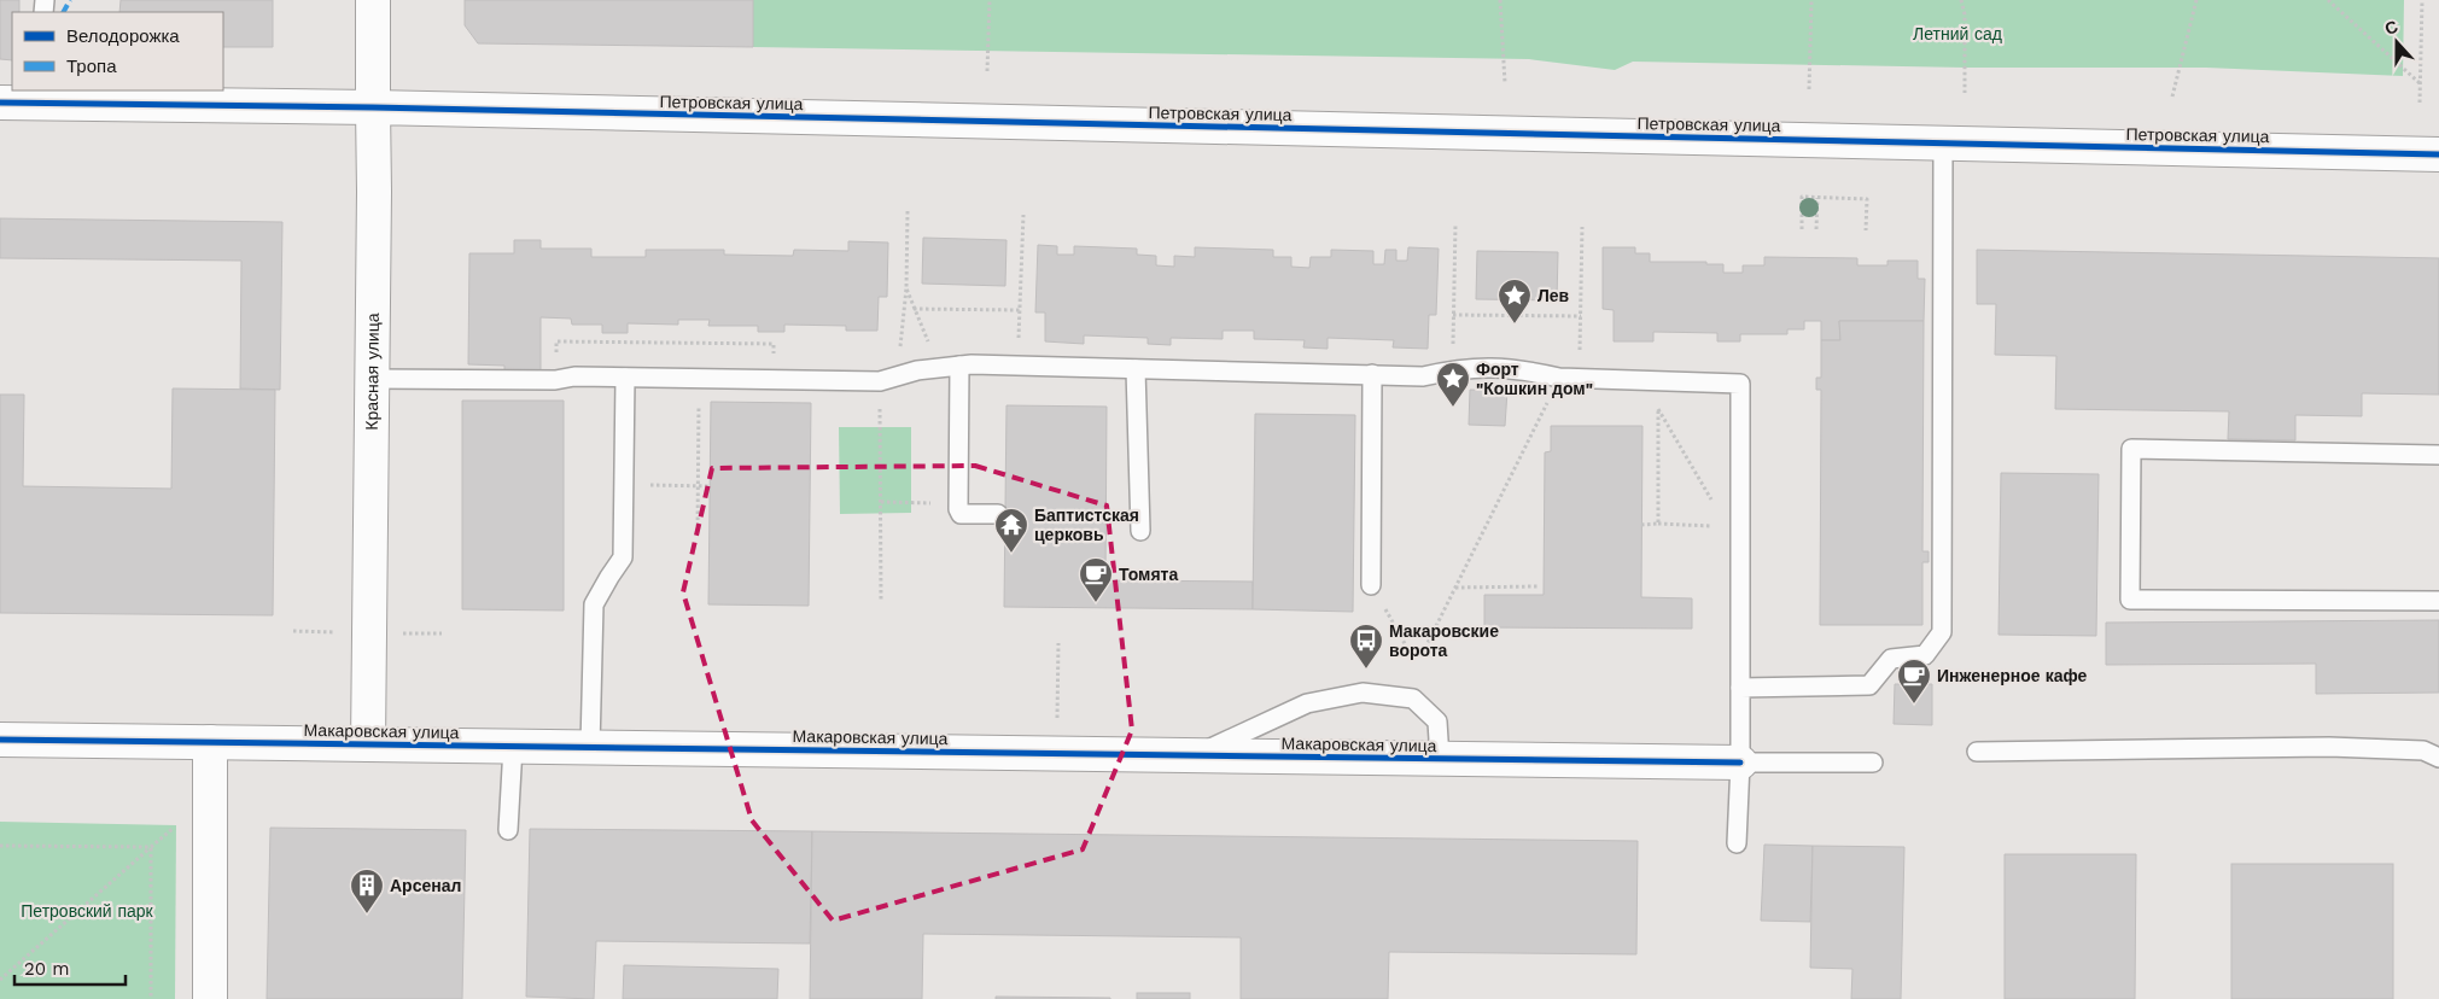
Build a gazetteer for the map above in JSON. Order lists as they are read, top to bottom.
{
  "streets": {
    "street": ["Петровская улица", "Красная улица", "Макаровская улица"]
  },
  "crossings": [
    ["Петровская улица", "Красная улица"],
    ["Красная улица", "Макаровская улица"]
  ],
  "parks": ["Летний сад", "Петровский парк"],
  "places": {
    "place": ["Лев", "Форт \"Кошкин дом\""],
    "temple": ["Баптистская церковь"],
    "cafe": ["Томята", "Инженерное кафе"],
    "bus stop": ["Макаровские ворота"],
    "building": ["Арсенал"]
  },
  "legend": ["Велодорожка", "Тропа"],
  "scale_bar": "20 m",
  "north": "top"
}
